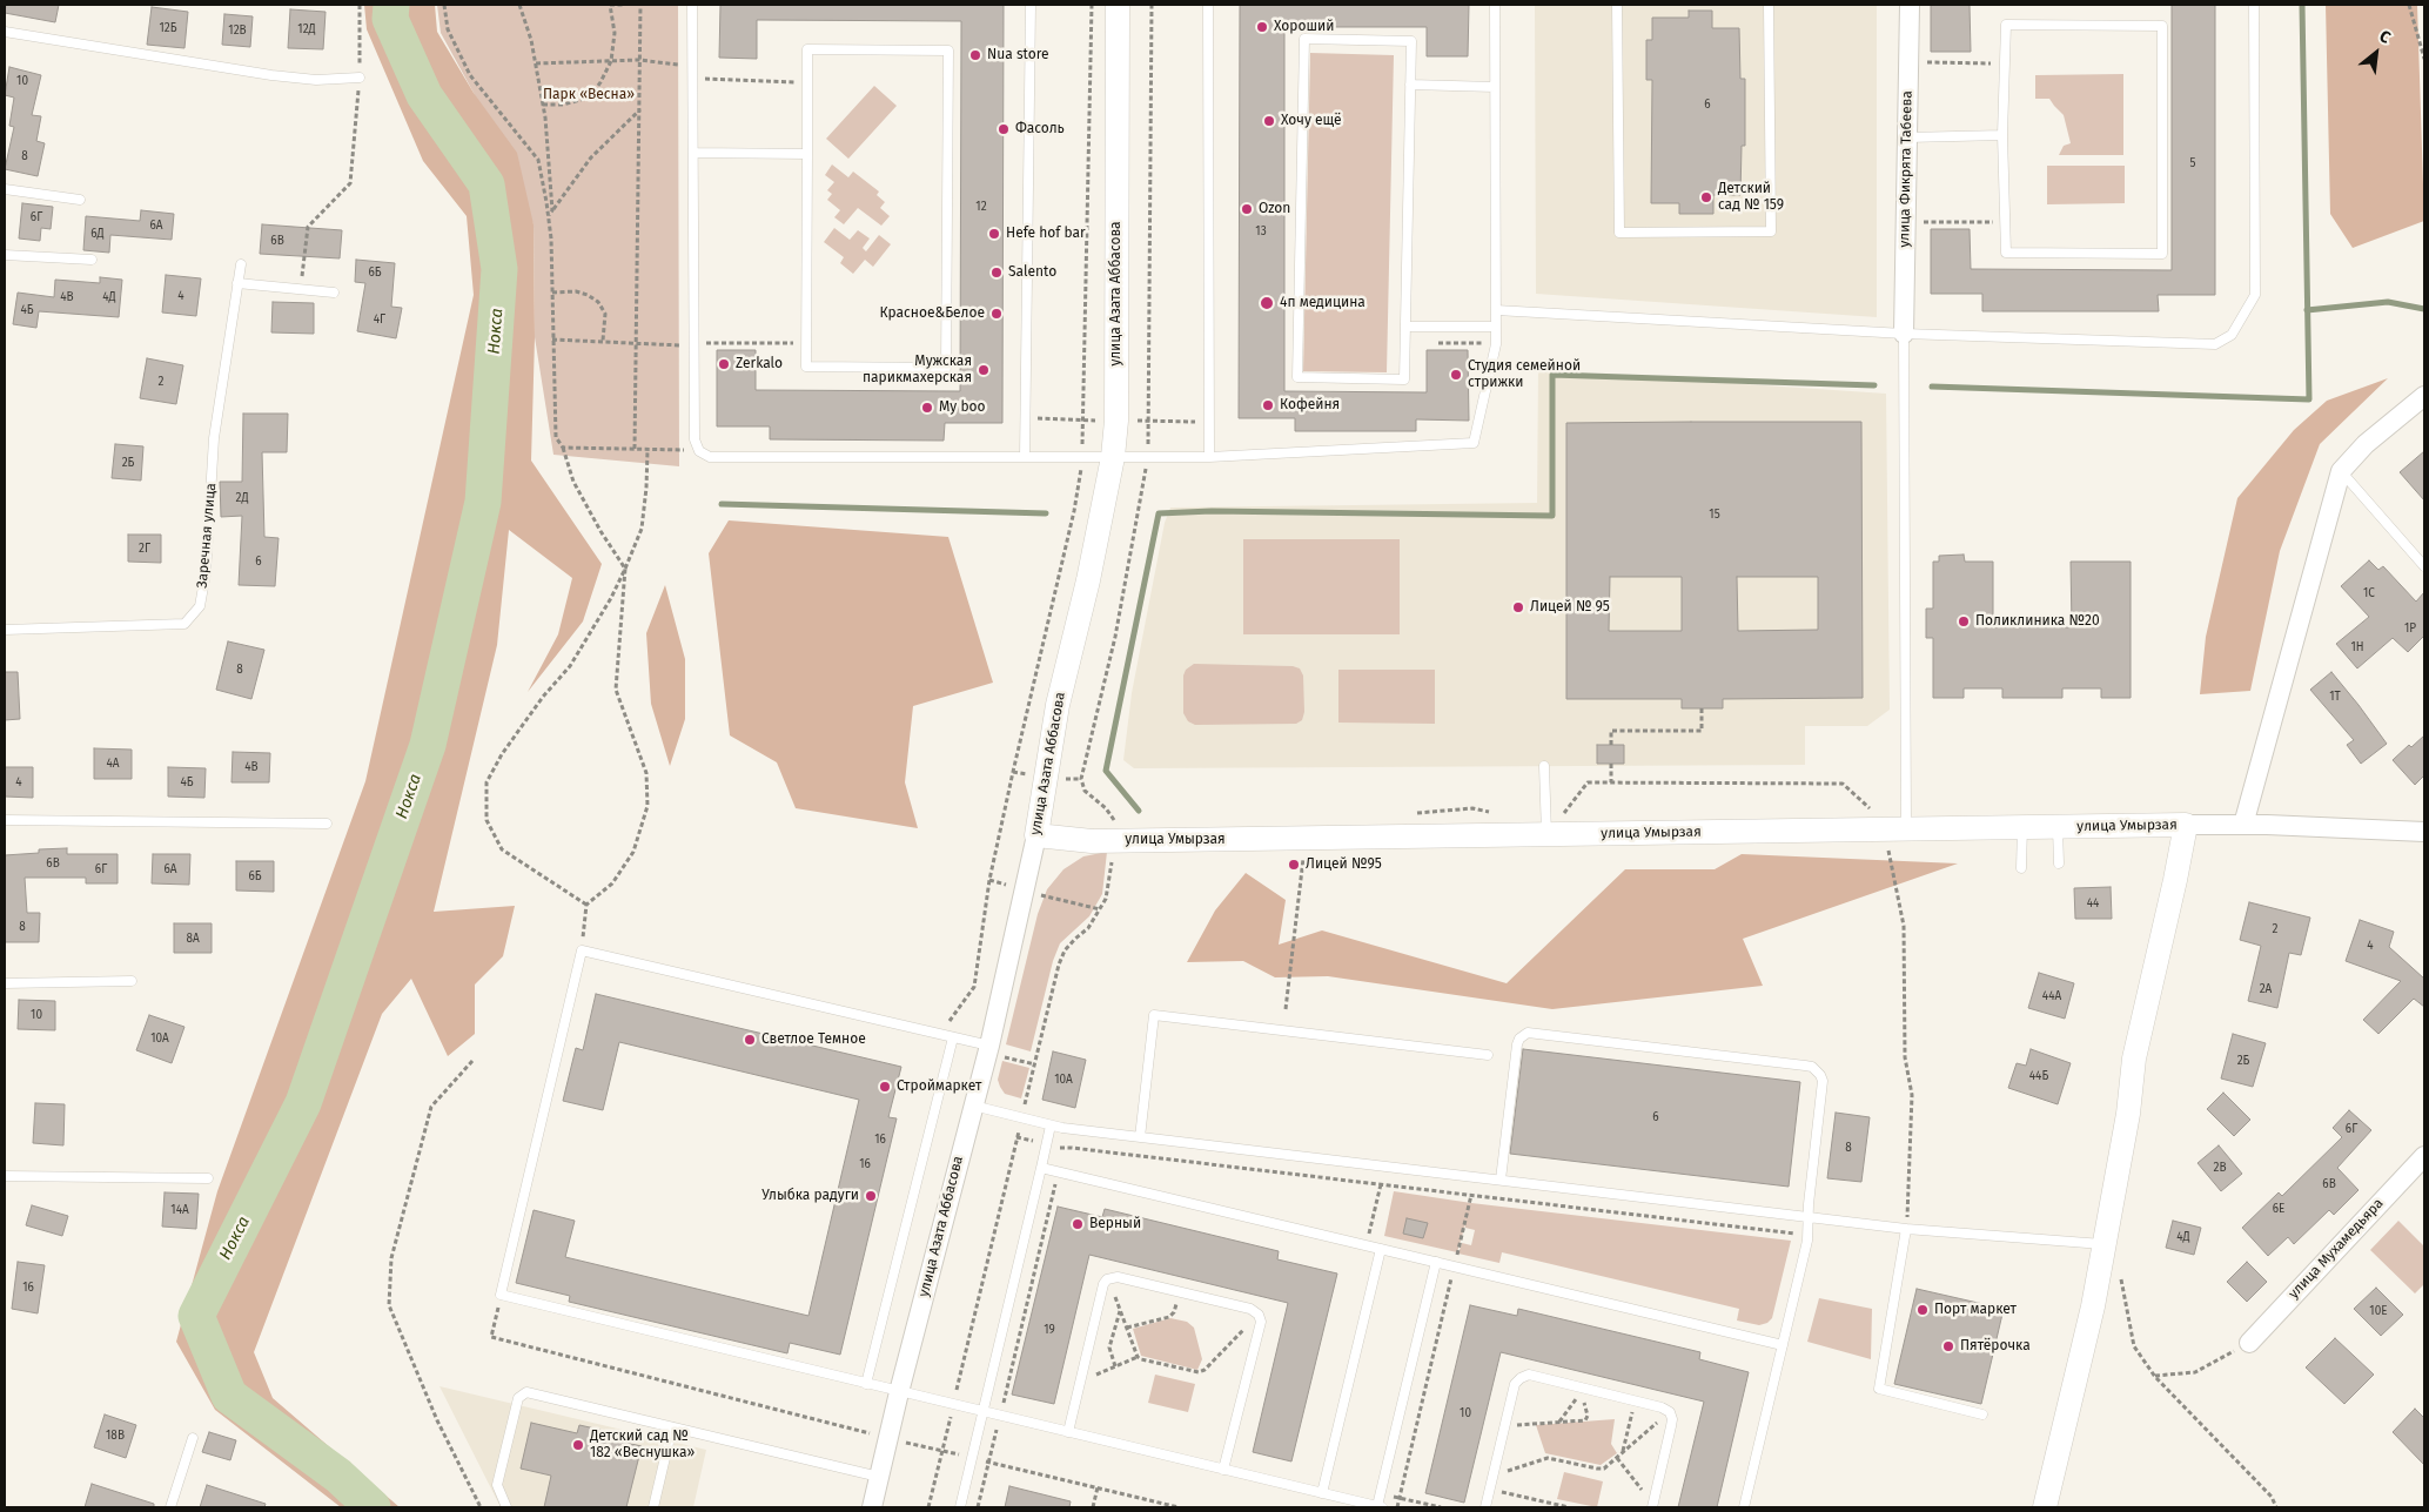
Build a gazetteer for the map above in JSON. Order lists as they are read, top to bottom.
{
  "streets": {
    "street": [
      "улица Фикрята Табеева",
      "улица Азата Аббасова",
      "улица Умырзая",
      "улица Мухамедьяра"
    ],
    "lane": ["Заречная улица"]
  },
  "crossings": [
    ["улица Азата Аббасова", "улица Умырзая"]
  ],
  "water": ["Нокса"],
  "parks": ["Парк «Весна»"],
  "places": [
    "Хороший",
    "Nua store",
    "Хочу ещё",
    "Фасоль",
    "Детский сад № 159",
    "Ozon",
    "Hefe hof bar",
    "Salento",
    "4п медицина",
    "Красное&Белое",
    "Zerkalo",
    "Мужская парикмахерская",
    "Студия семейной стрижки",
    "Кофейня",
    "My boo",
    "Лицей № 95",
    "Поликлиника №20",
    "Лицей №95",
    "Светлое Темное",
    "Строймаркет",
    "Улыбка радуги",
    "Верный",
    "Порт маркет",
    "Пятёрочка",
    "Детский сад № 182 «Веснушка»"
  ],
  "house_numbers": [
    "12Б",
    "12Д",
    "12В",
    "10",
    "6",
    "8",
    "5",
    "12",
    "6Г",
    "6А",
    "13",
    "6Д",
    "6В",
    "6Б",
    "4",
    "4В",
    "4Д",
    "4Б",
    "4Г",
    "2",
    "2Б",
    "2Д",
    "15",
    "2Г",
    "6",
    "1С",
    "1Р",
    "1Н",
    "8",
    "1Т",
    "4А",
    "4В",
    "4",
    "4Б",
    "6В",
    "6Г",
    "6А",
    "6Б",
    "44",
    "8",
    "2",
    "8А",
    "4",
    "2А",
    "44А",
    "10",
    "10А",
    "2Б",
    "44Б",
    "10А",
    "6",
    "6Г",
    "16",
    "8",
    "16",
    "2В",
    "6В",
    "6Е",
    "14А",
    "4Д",
    "16",
    "10Е",
    "19",
    "10",
    "18В"
  ],
  "north": "top right"
}
